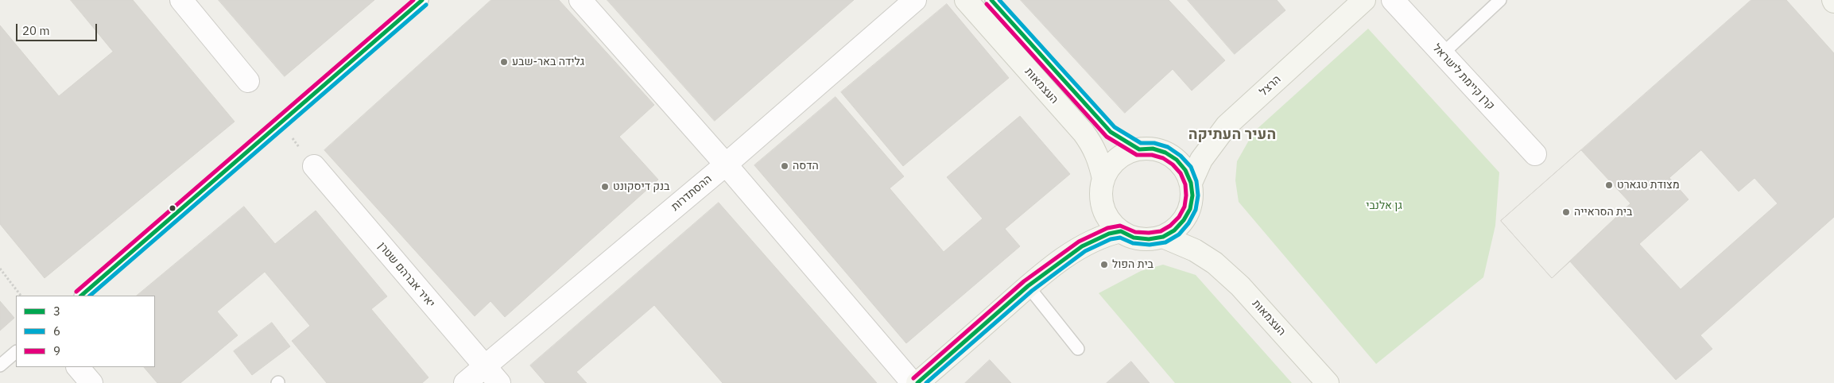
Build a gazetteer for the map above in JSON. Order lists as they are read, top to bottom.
{
  "streets": {
    "street": [
      "קרן קיימת לישראל",
      "העצמאות",
      "הרצל",
      "ההסתדרות",
      "יאיר אברהם שטרן"
    ]
  },
  "crossings": [
    ["העצמאות", "הרצל"],
    ["ההסתדרות", "יאיר אברהם שטרן"]
  ],
  "districts": ["העיר העתיקה"],
  "parks": ["גן אלנבי"],
  "places": [
    "גלידה באר-שבע",
    "הדסה",
    "מצודת טגארט",
    "בנק דיסקונט",
    "בית הסראייה",
    "בית הפול"
  ],
  "lines": ["transit line 3", "transit line 6", "transit line 9"],
  "legend": ["3", "6", "9"],
  "scale_bar": "20 m"
}
